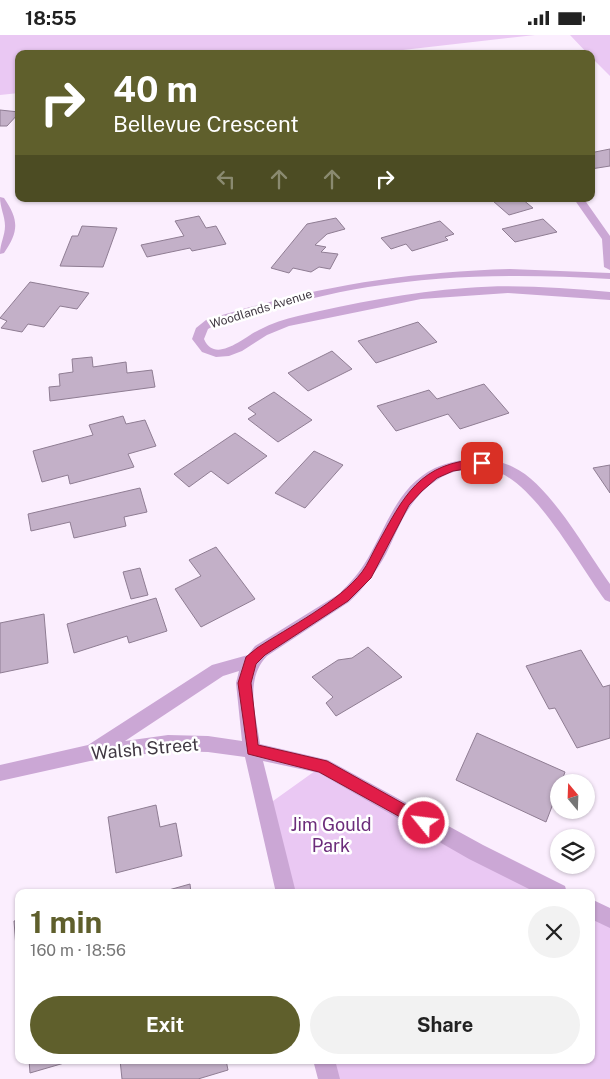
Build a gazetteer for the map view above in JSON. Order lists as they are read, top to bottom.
{
  "streets": {
    "street": ["Woodlands Avenue", "Walsh Street"]
  },
  "parks": ["Jim Gould Park"],
  "north": "top",
  "page": {
    "status": "18:55",
    "turn": ["40 m", "Bellevue Crescent"],
    "heading": ["1 min", "160 m · 18:56"],
    "buttons": ["Exit", "Share"]
  }
}
